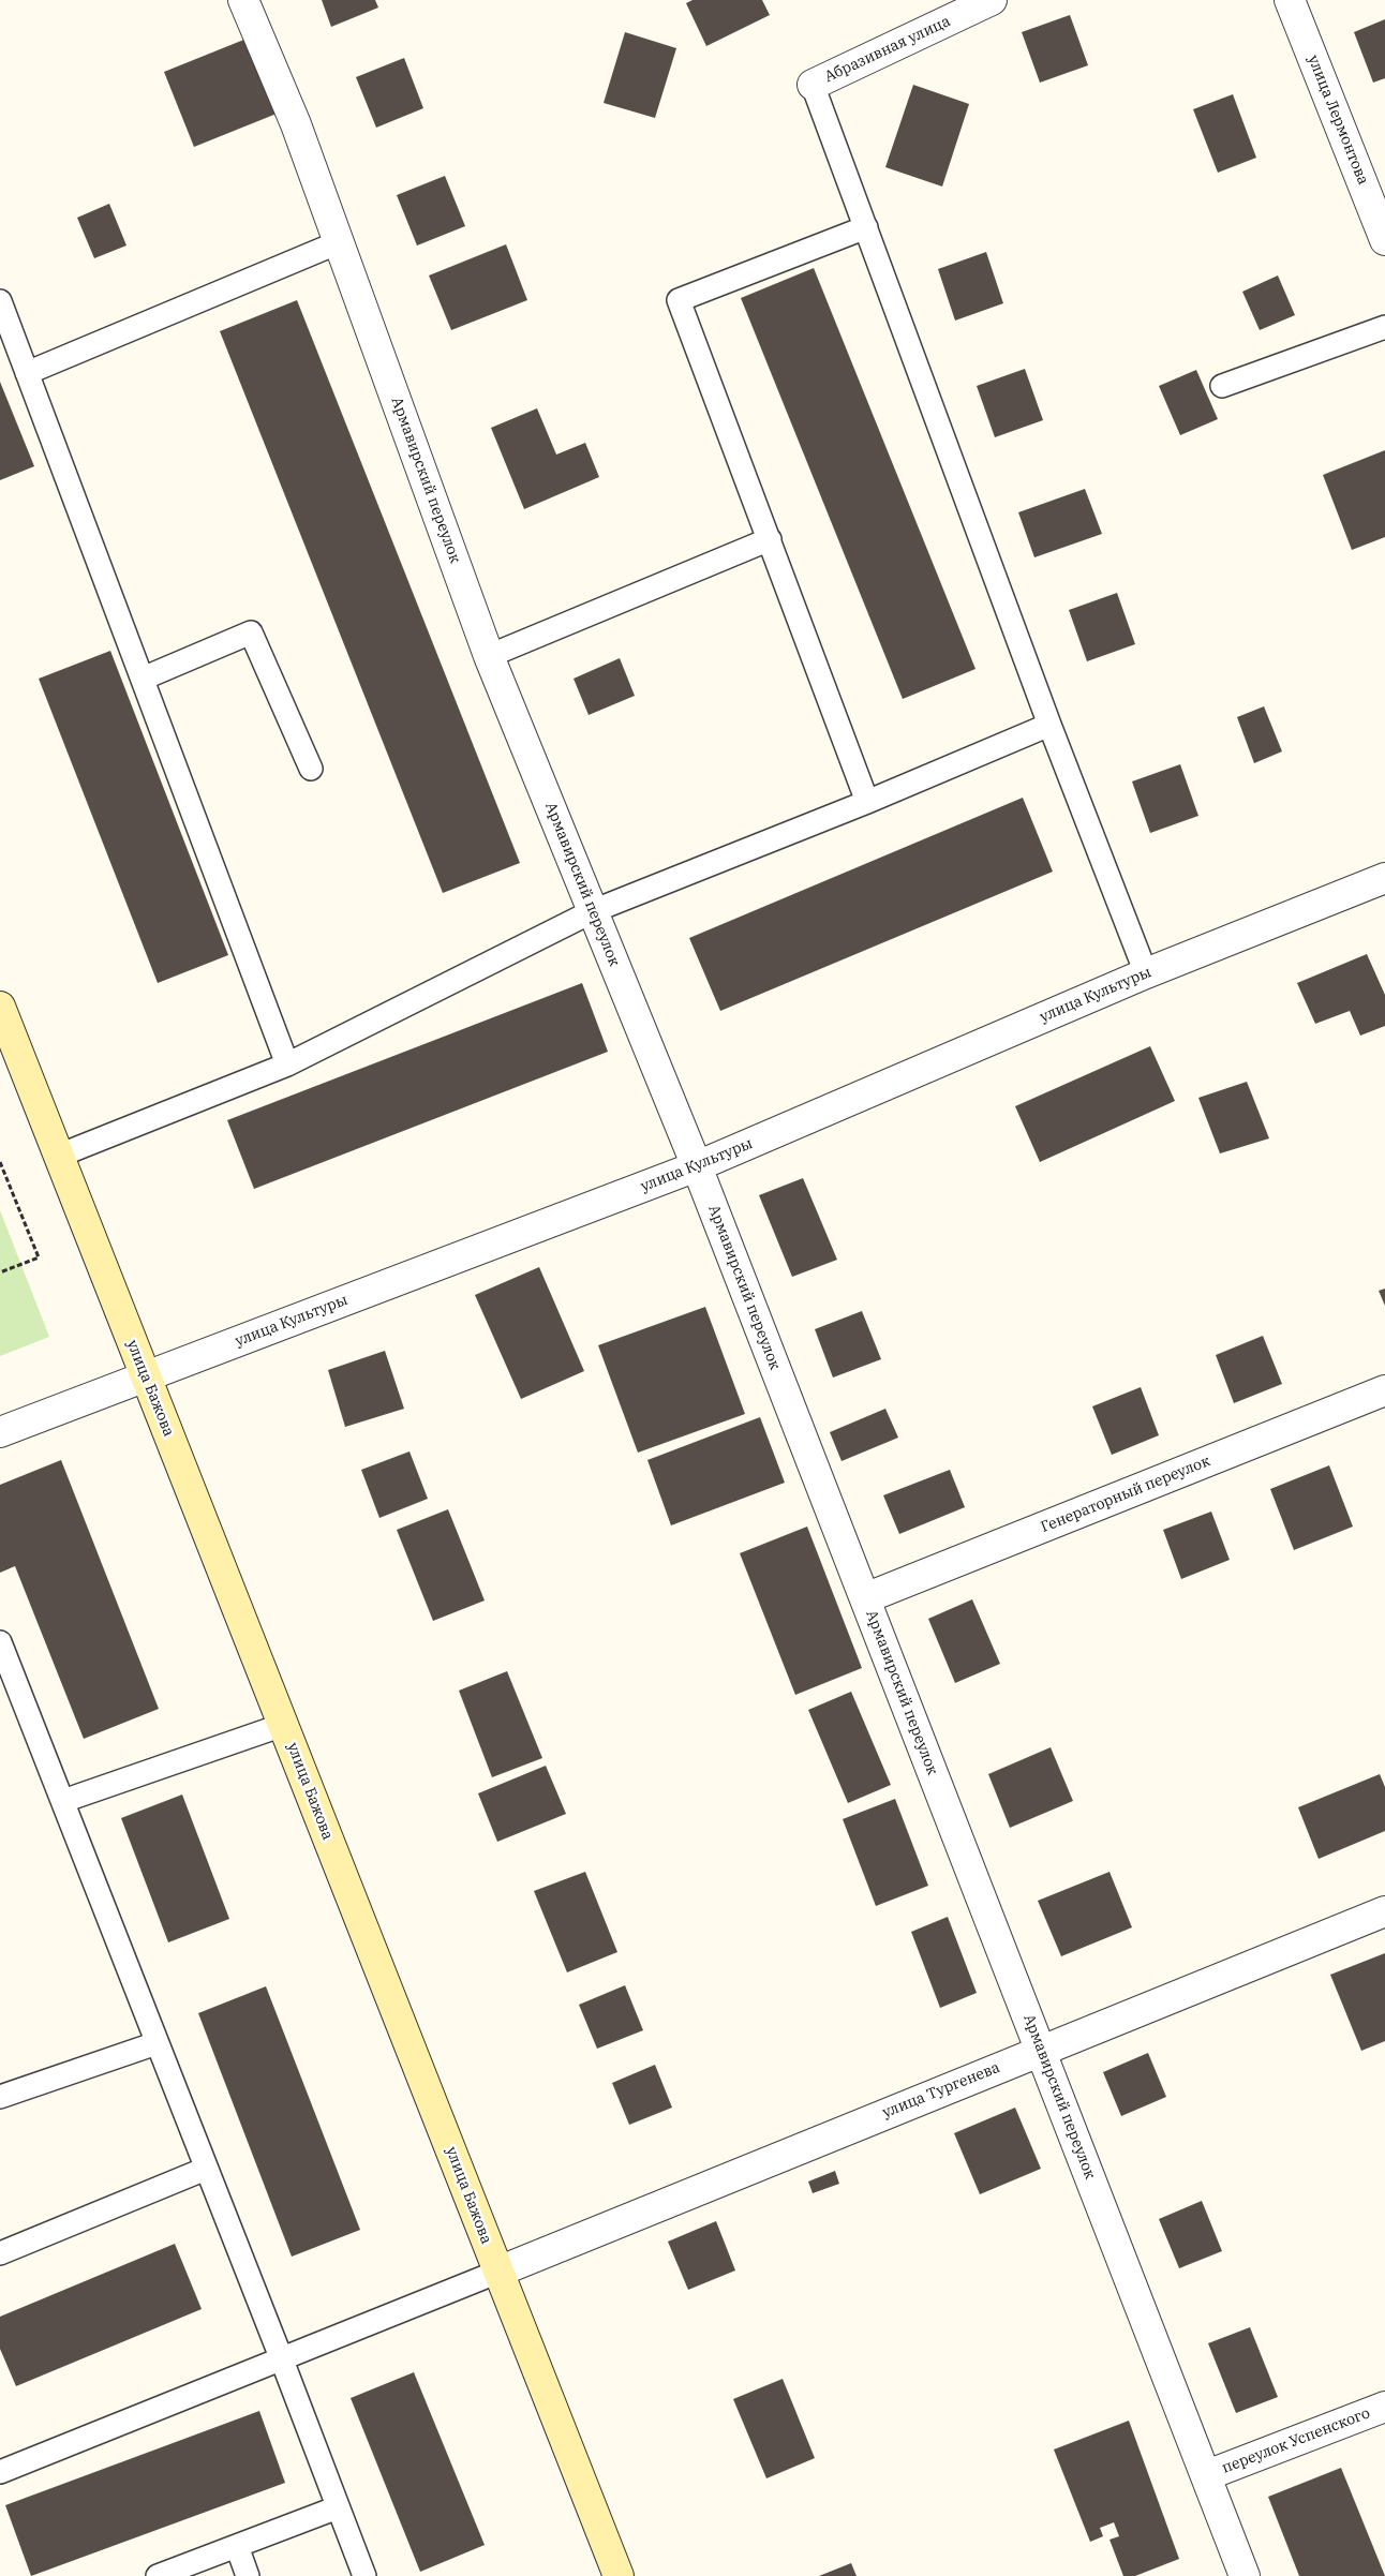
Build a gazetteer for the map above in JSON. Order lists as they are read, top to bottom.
{
  "streets": {
    "street": [
      "Абразивная улица",
      "улица Лермонтова",
      "Армавирский переулок",
      "улица Культуры",
      "улица Бажова",
      "Генераторный переулок",
      "улица Тургенева",
      "переулок Успенского"
    ]
  },
  "crossings": [
    ["Армавирский переулок", "улица Культуры"],
    ["Армавирский переулок", "Генераторный переулок"],
    ["Армавирский переулок", "улица Тургенева"],
    ["Армавирский переулок", "переулок Успенского"],
    ["улица Культуры", "улица Бажова"],
    ["улица Бажова", "улица Тургенева"]
  ]
}
